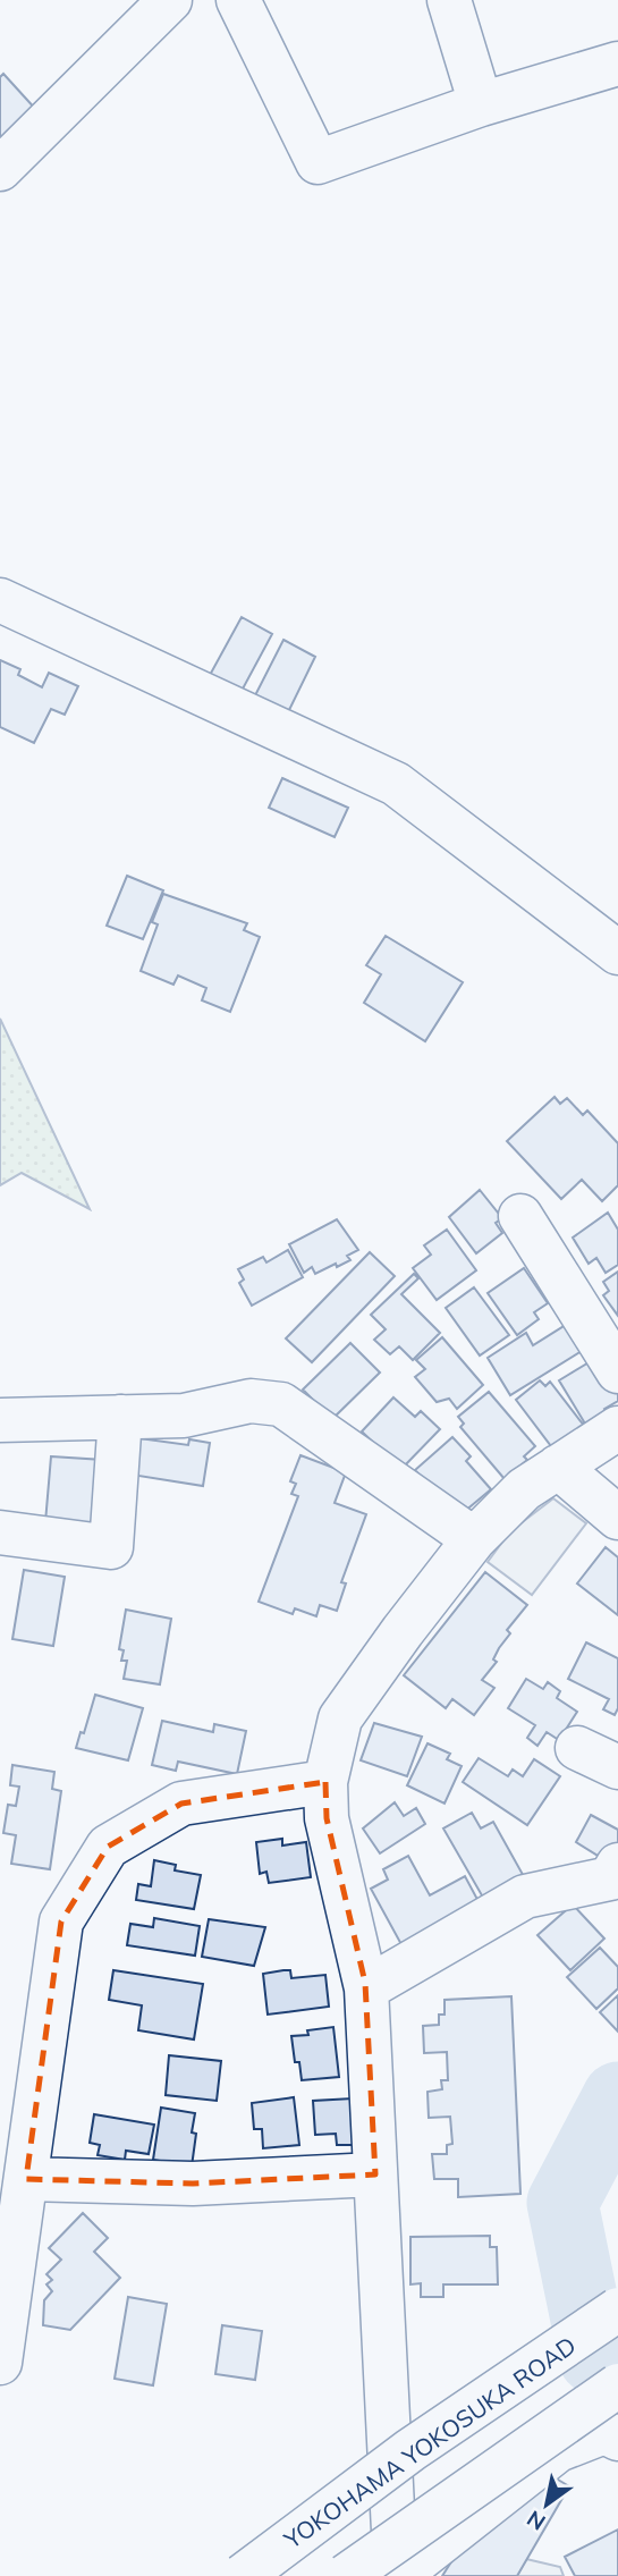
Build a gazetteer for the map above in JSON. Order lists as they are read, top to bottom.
{
  "streets": {
    "main road": ["YOKOHAMA YOKOSUKA ROAD"]
  },
  "north": "bottom left"
}
